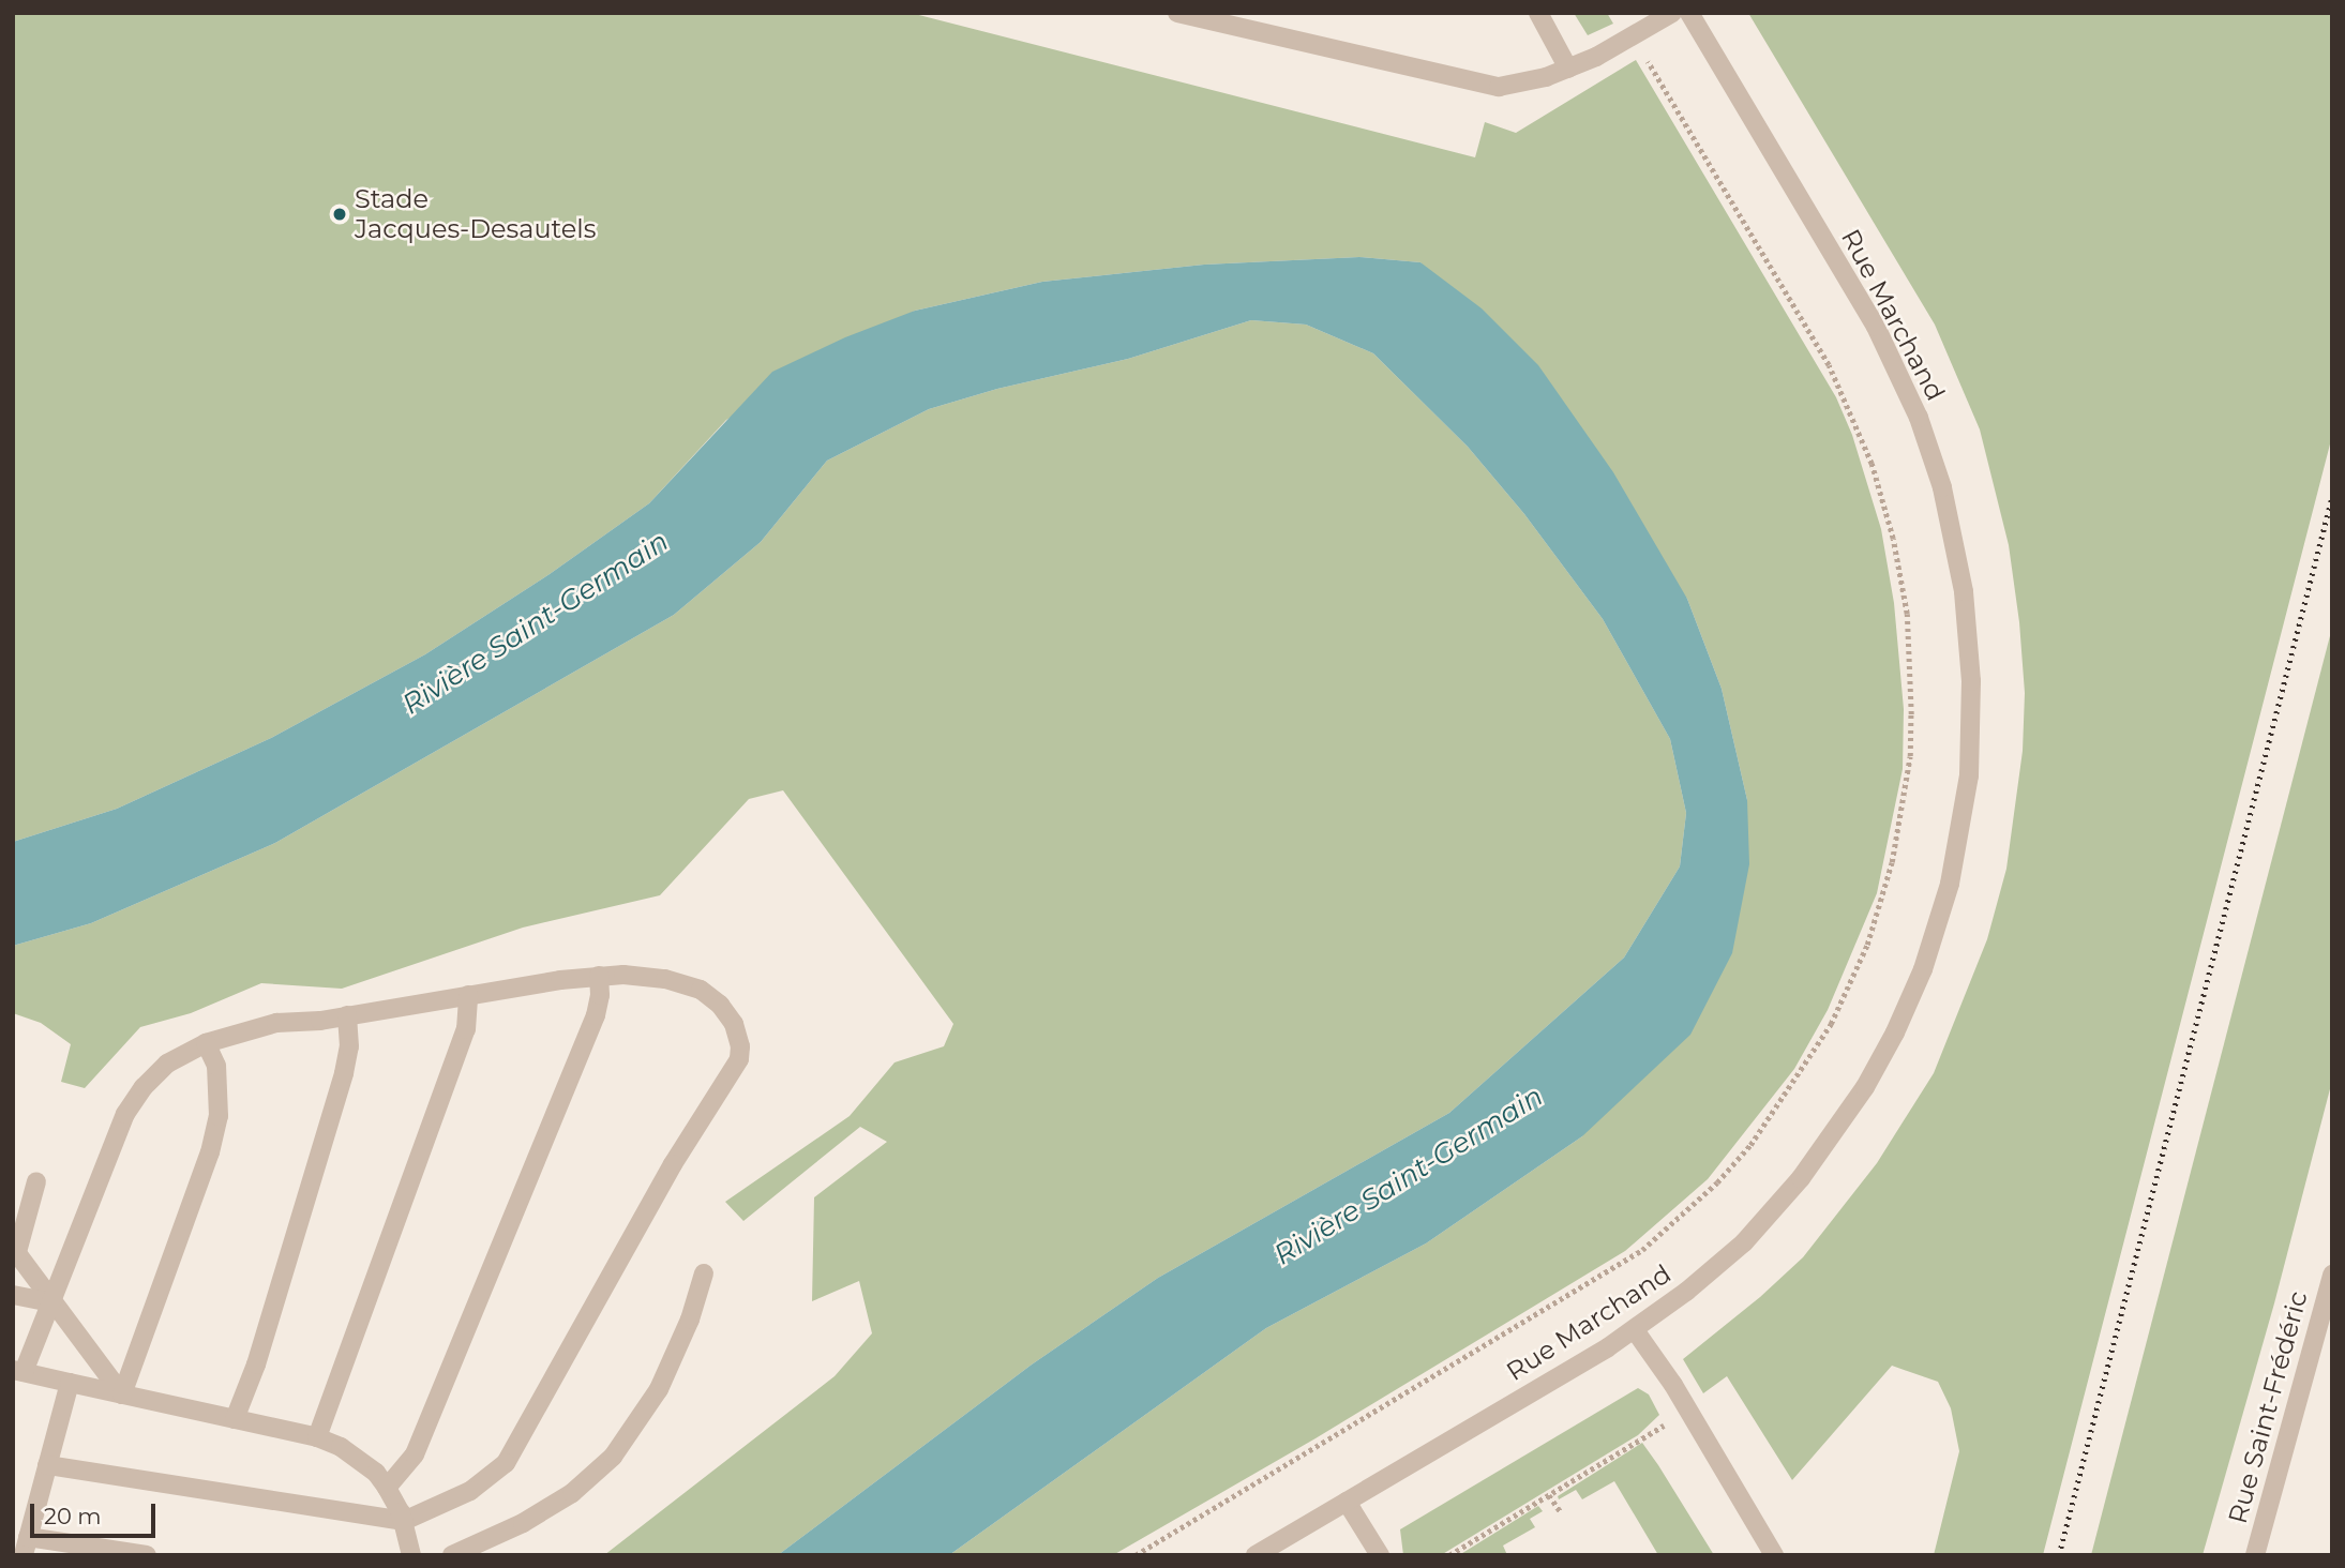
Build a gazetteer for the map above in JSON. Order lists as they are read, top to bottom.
{
  "streets": {
    "street": ["Rue Marchand", "Rue Saint-Frédéric"]
  },
  "water": ["Rivière Saint-Germain"],
  "places": ["Stade Jacques-Desautels"],
  "scale_bar": "20 m"
}
